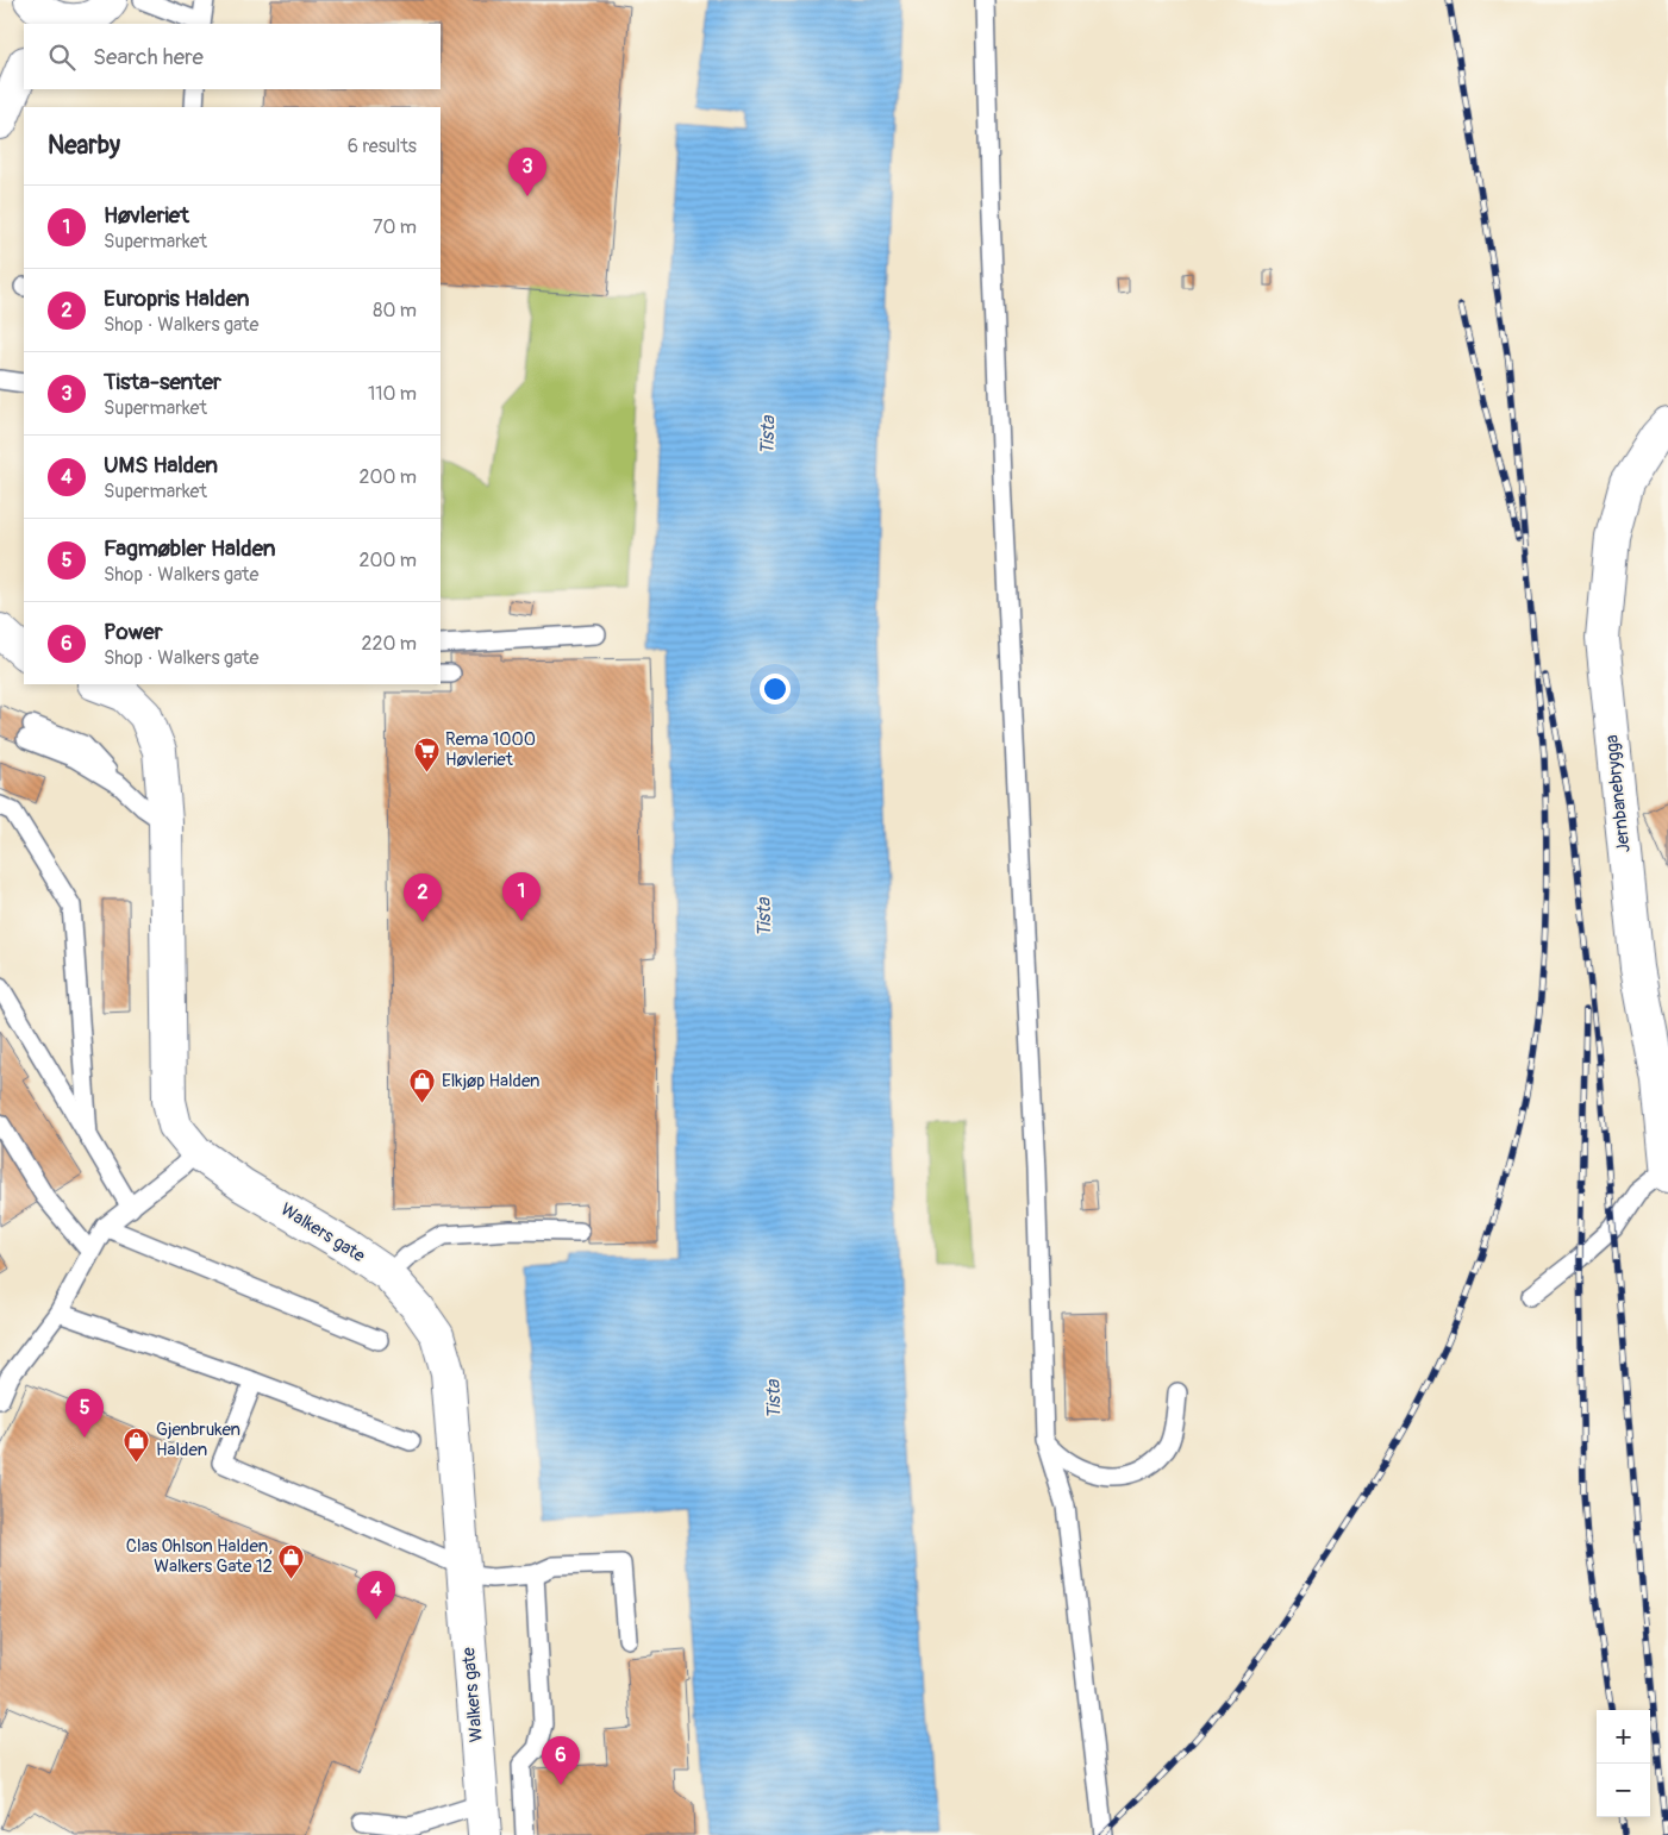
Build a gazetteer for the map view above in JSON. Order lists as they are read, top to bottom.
{
  "streets": {
    "street": ["Jernbanebrygga", "Walkers gate"]
  },
  "water": ["Tista"],
  "places": {
    "supermarket": ["Rema 1000 Høvleriet"],
    "shop": ["Elkjøp Halden", "Gjenbruken Halden", "Clas Ohlson Halden, Walkers Gate 12"]
  },
  "page": {
    "search": "Search here",
    "heading": ["Nearby", "6 results"],
    "pins": [
      "3",
      "1",
      "2",
      "5",
      "4",
      "6"
    ],
    "list": [
      {
        "mark": "1",
        "name": "Høvleriet",
        "note": "Supermarket",
        "value": "70 m"
      },
      {
        "mark": "2",
        "name": "Europris Halden",
        "note": "Shop · Walkers gate",
        "value": "80 m"
      },
      {
        "mark": "3",
        "name": "Tista-senter",
        "note": "Supermarket",
        "value": "110 m"
      },
      {
        "mark": "4",
        "name": "UMS Halden",
        "note": "Supermarket",
        "value": "200 m"
      },
      {
        "mark": "5",
        "name": "Fagmøbler Halden",
        "note": "Shop · Walkers gate",
        "value": "200 m"
      },
      {
        "mark": "6",
        "name": "Power",
        "note": "Shop · Walkers gate",
        "value": "220 m"
      }
    ],
    "map_buttons": ["+", "−"]
  }
}
